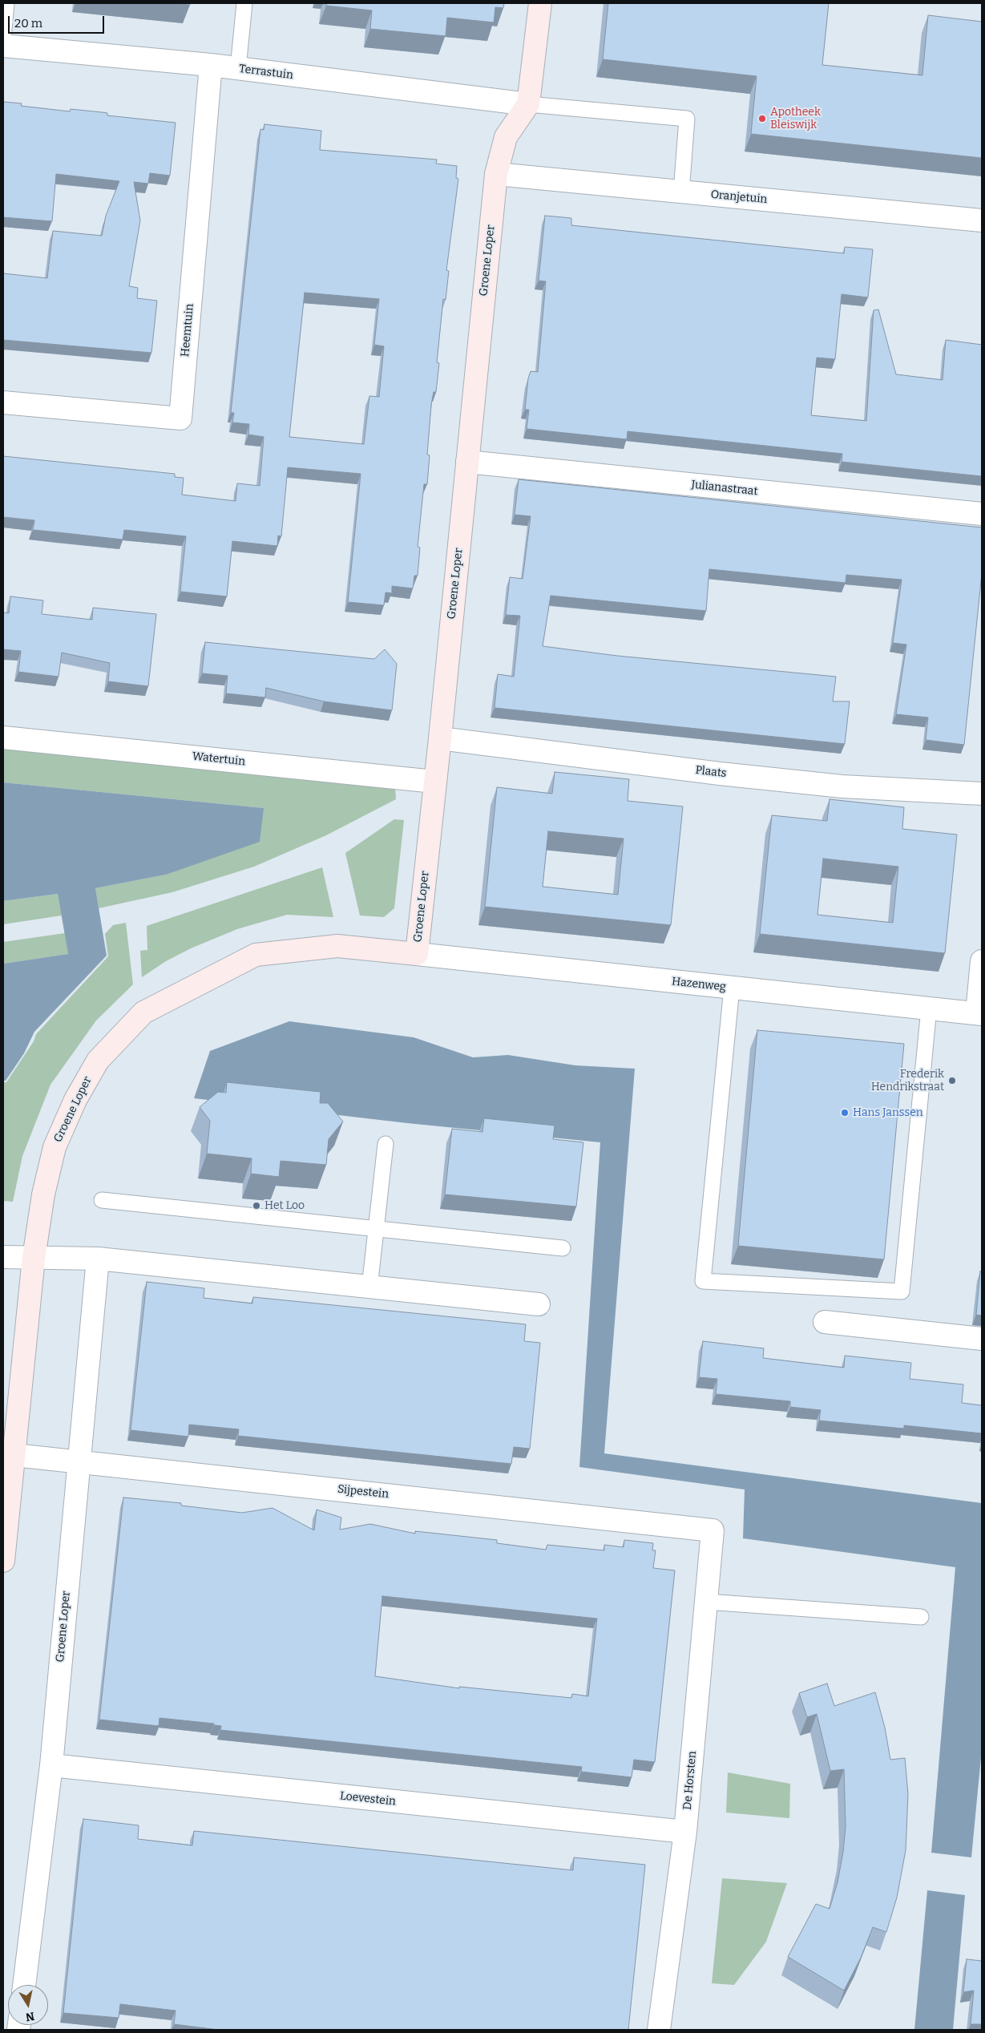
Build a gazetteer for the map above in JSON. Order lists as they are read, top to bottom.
{
  "streets": {
    "street": [
      "Terrastuin",
      "Oranjetuin",
      "Groene Loper",
      "Heemtuin",
      "Julianastraat",
      "Watertuin",
      "Plaats",
      "Hazenweg",
      "Sijpestein",
      "De Horsten",
      "Loevestein"
    ]
  },
  "crossings": [
    ["Terrastuin", "Groene Loper"],
    ["Terrastuin", "Heemtuin"],
    ["Oranjetuin", "Groene Loper"],
    ["Groene Loper", "Julianastraat"],
    ["Groene Loper", "Watertuin"],
    ["Groene Loper", "Plaats"],
    ["Groene Loper", "Hazenweg"],
    ["Groene Loper", "Sijpestein"],
    ["Groene Loper", "Loevestein"],
    ["Sijpestein", "De Horsten"],
    ["De Horsten", "Loevestein"]
  ],
  "places": [
    "Apotheek Bleiswijk",
    "Frederik Hendrikstraat",
    "Hans Janssen",
    "Het Loo"
  ],
  "scale_bar": "20 m",
  "north": "bottom"
}
